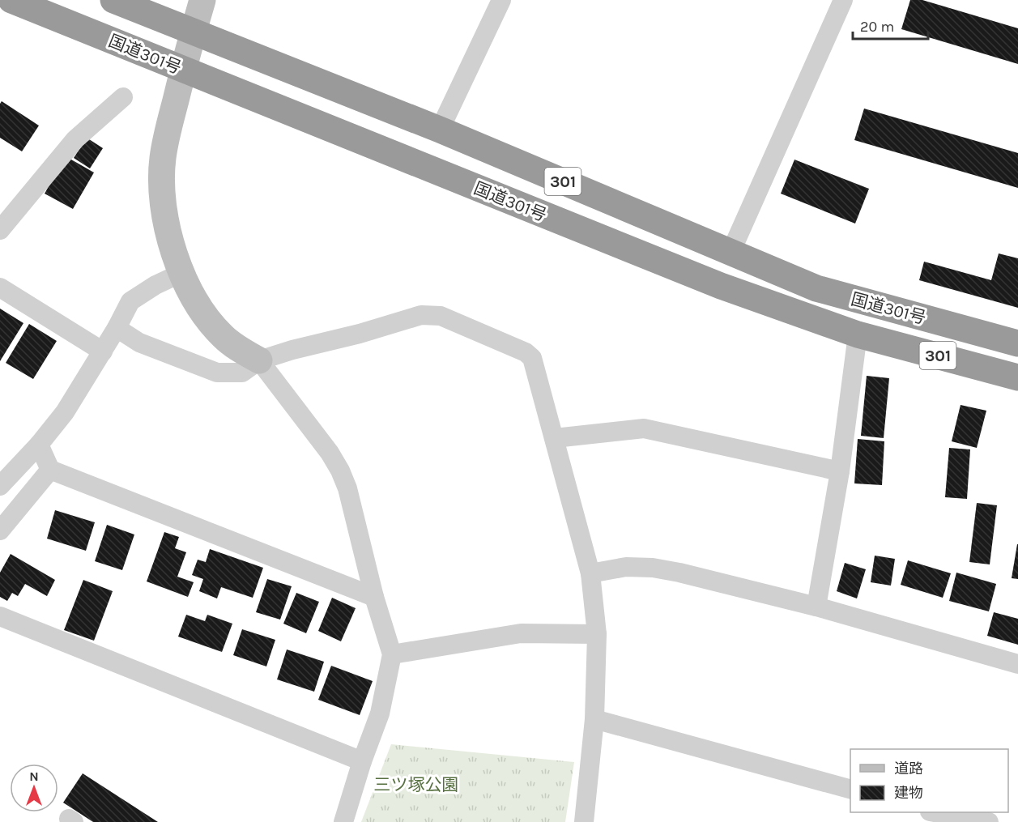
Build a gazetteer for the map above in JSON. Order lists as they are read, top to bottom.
{
  "streets": {
    "highway": ["国道301号", "301"]
  },
  "parks": ["三ツ塚公園"],
  "legend": ["道路", "建物"],
  "scale_bar": "20 m",
  "north": "top"
}
